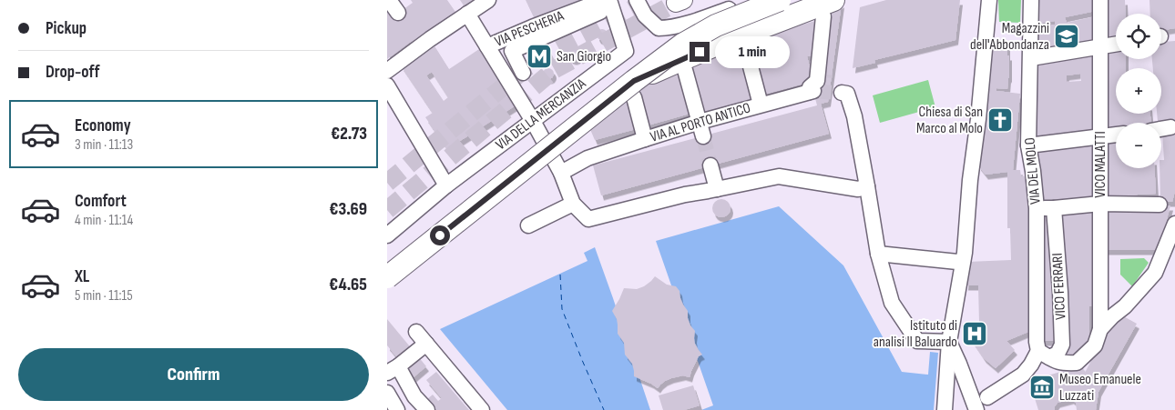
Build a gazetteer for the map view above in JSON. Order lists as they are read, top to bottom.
{
  "streets": {
    "street": [
      "VIA PESCHERIA",
      "VIA DELLA MERCANZIA",
      "VIA AL PORTO ANTICO",
      "VICO MALATTI",
      "VIA DEL MOLO",
      "VICO FERRARI"
    ]
  },
  "crossings": [
    ["VIA PESCHERIA", "VIA DELLA MERCANZIA"],
    ["VIA DEL MOLO", "VICO FERRARI"]
  ],
  "places": {
    "school or university": ["Magazzini dell'Abbondanza"],
    "metro station": ["San Giorgio"],
    "church": ["Chiesa di San Marco al Molo"],
    "hospital": ["Istituto di analisi Il Baluardo"],
    "museum": ["Museo Emanuele Luzzati"]
  },
  "page": {
    "banner": ["Pickup", "Drop-off"],
    "map_buttons": ["+", "−"],
    "bubble": "1 min",
    "list": [
      {
        "name": "Economy",
        "note": "3 min · 11:13",
        "value": "€2.73"
      },
      {
        "name": "Comfort",
        "note": "4 min · 11:14",
        "value": "€3.69"
      },
      {
        "name": "XL",
        "note": "5 min · 11:15",
        "value": "€4.65"
      }
    ],
    "buttons": "Confirm"
  }
}
